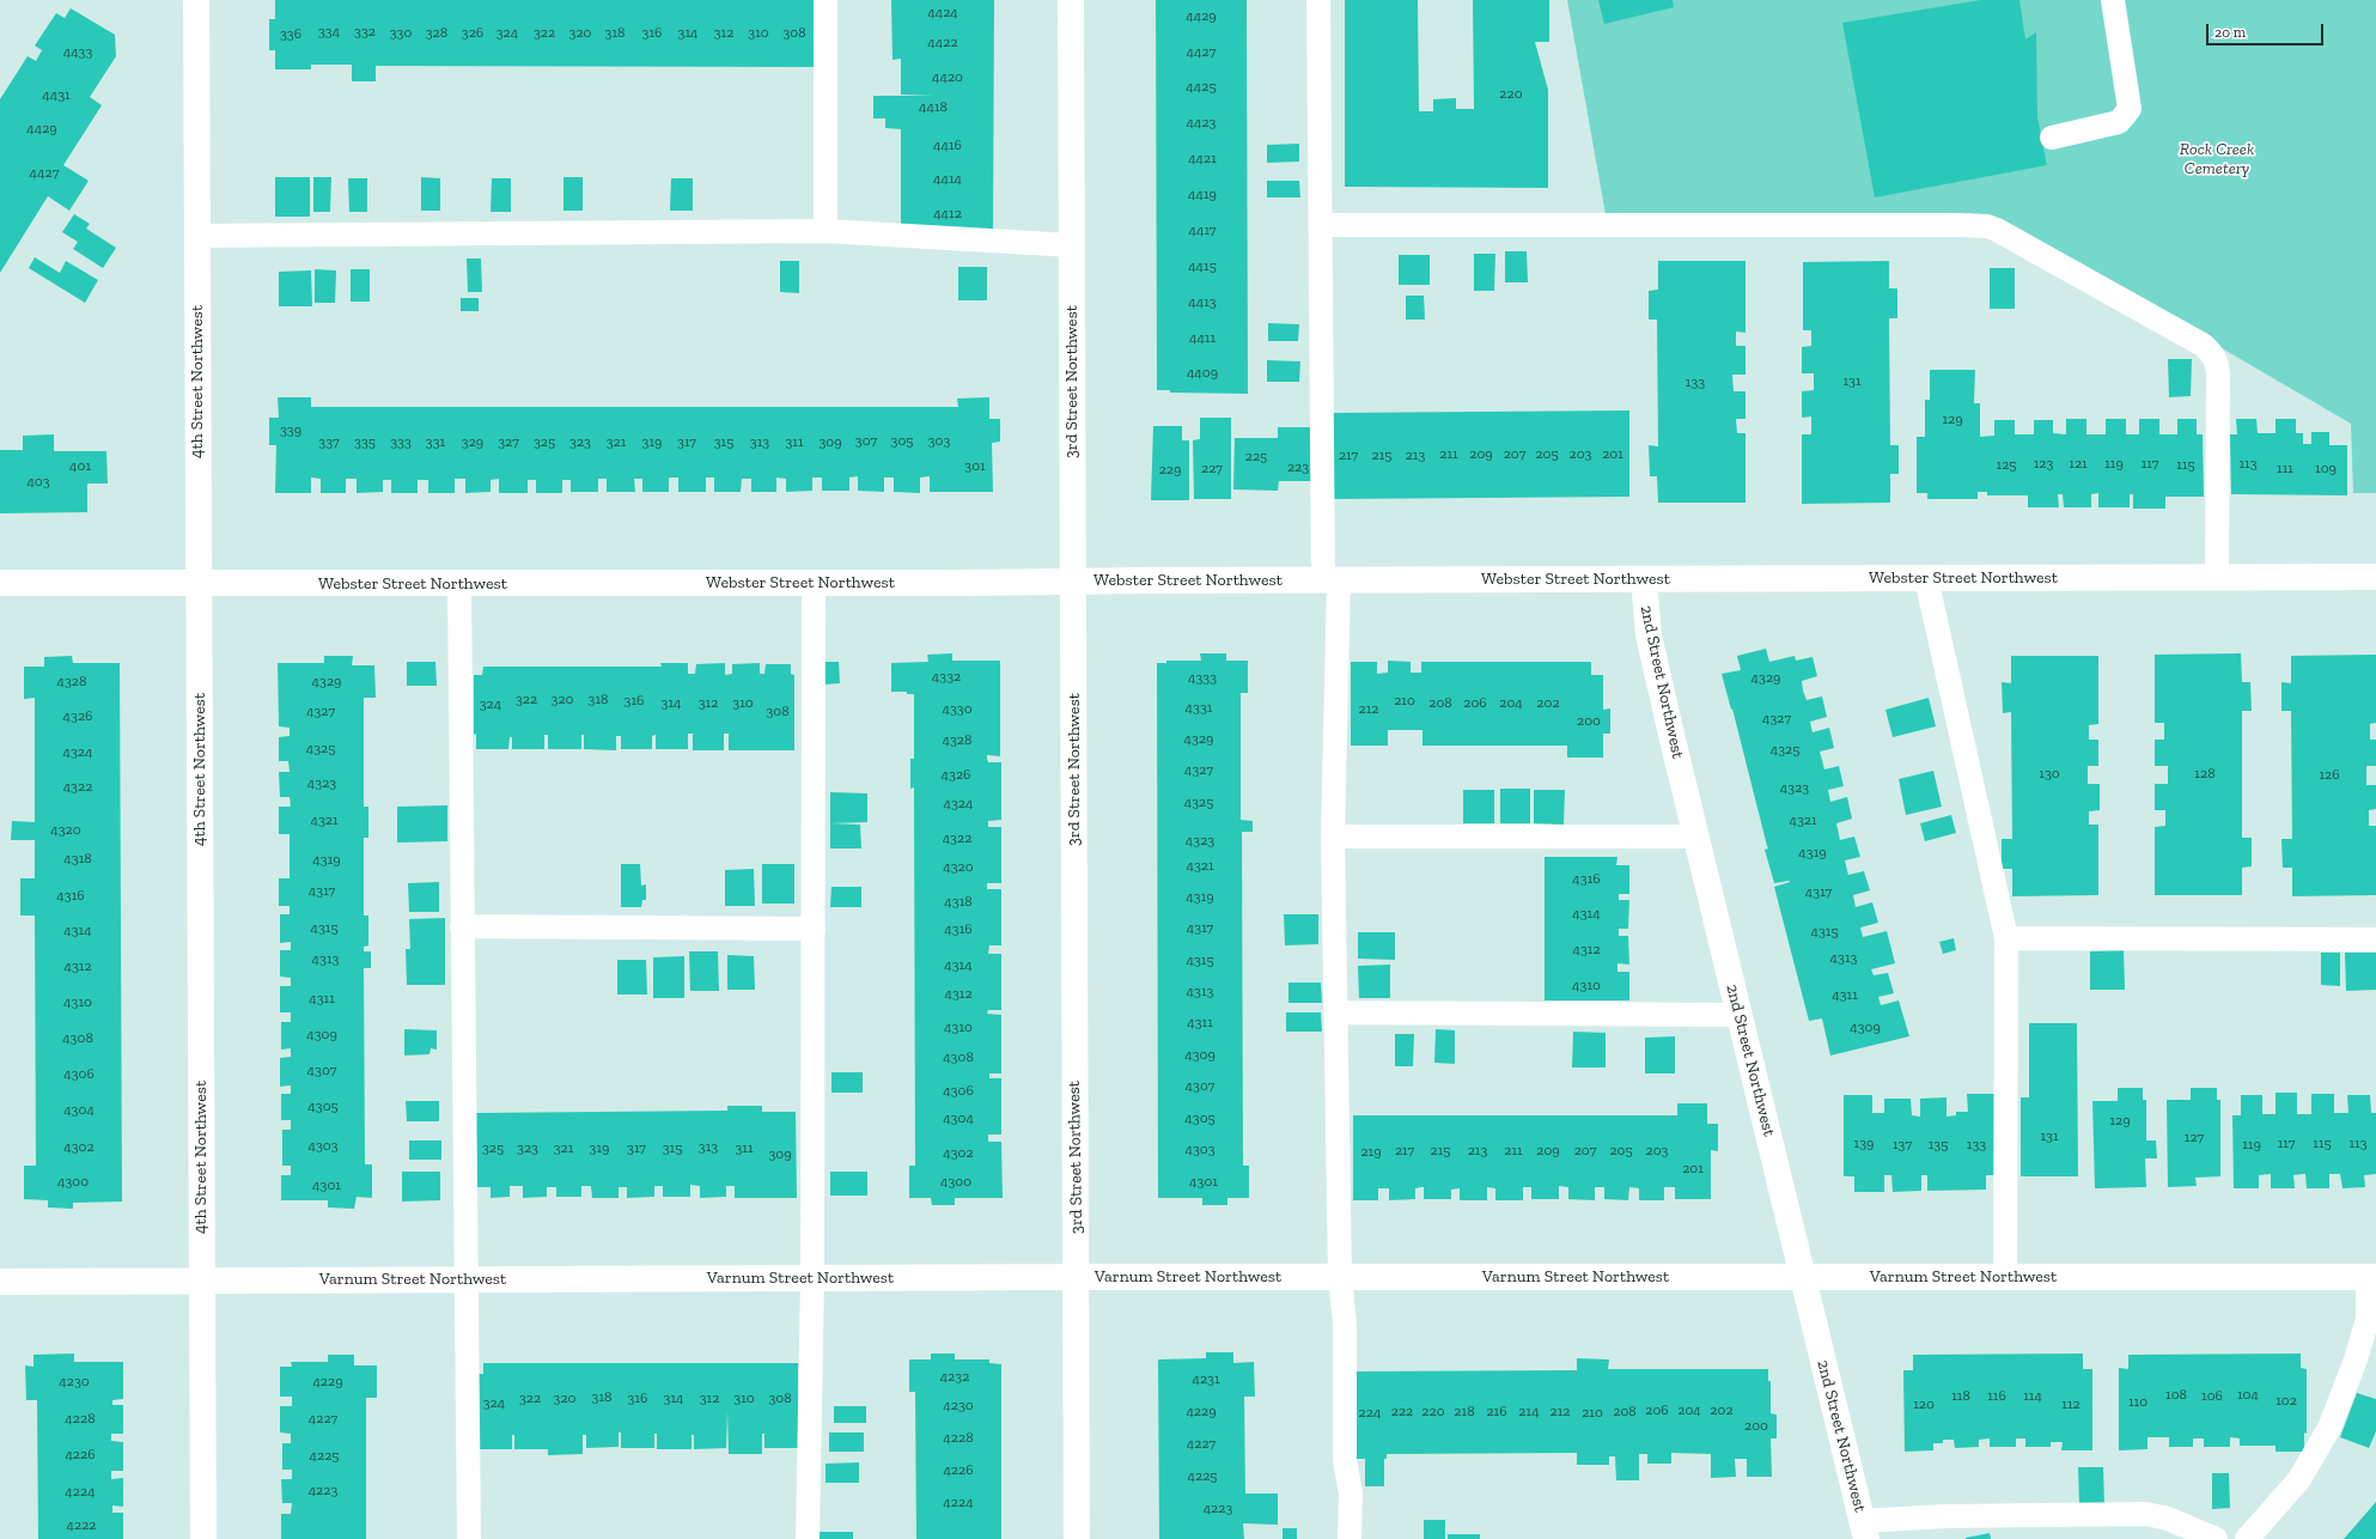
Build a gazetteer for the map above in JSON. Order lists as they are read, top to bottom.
{
  "streets": {
    "street": [
      "4th Street Northwest",
      "3rd Street Northwest",
      "Webster Street Northwest",
      "2nd Street Northwest",
      "Varnum Street Northwest"
    ]
  },
  "crossings": [
    ["4th Street Northwest", "Webster Street Northwest"],
    ["4th Street Northwest", "Varnum Street Northwest"],
    ["3rd Street Northwest", "Webster Street Northwest"],
    ["3rd Street Northwest", "Varnum Street Northwest"],
    ["Webster Street Northwest", "2nd Street Northwest"],
    ["2nd Street Northwest", "Varnum Street Northwest"]
  ],
  "parks": ["Rock Creek Cemetery"],
  "house_numbers": [
    "4424",
    "4429",
    "334",
    "332",
    "330",
    "328",
    "326",
    "324",
    "322",
    "320",
    "318",
    "316",
    "314",
    "312",
    "310",
    "308",
    "336",
    "4422",
    "4433",
    "4427",
    "4420",
    "4425",
    "220",
    "4431",
    "4418",
    "4423",
    "4429",
    "4416",
    "4421",
    "4427",
    "4414",
    "4419",
    "4412",
    "4417",
    "4415",
    "4413",
    "4411",
    "4409",
    "131",
    "133",
    "129",
    "339",
    "307",
    "305",
    "303",
    "337",
    "335",
    "333",
    "331",
    "329",
    "327",
    "325",
    "323",
    "321",
    "319",
    "317",
    "315",
    "313",
    "311",
    "309",
    "211",
    "209",
    "207",
    "205",
    "203",
    "201",
    "217",
    "215",
    "213",
    "225",
    "123",
    "121",
    "119",
    "117",
    "113",
    "125",
    "115",
    "401",
    "301",
    "223",
    "227",
    "111",
    "109",
    "229",
    "403",
    "4332",
    "4333",
    "4329",
    "4328",
    "4329",
    "322",
    "320",
    "318",
    "316",
    "210",
    "314",
    "312",
    "310",
    "208",
    "206",
    "204",
    "202",
    "324",
    "4331",
    "4330",
    "212",
    "4327",
    "308",
    "4326",
    "4327",
    "200",
    "4329",
    "4328",
    "4325",
    "4325",
    "4324",
    "4327",
    "130",
    "128",
    "4326",
    "126",
    "4323",
    "4322",
    "4323",
    "4325",
    "4324",
    "4321",
    "4321",
    "4320",
    "4322",
    "4323",
    "4319",
    "4318",
    "4319",
    "4321",
    "4320",
    "4316",
    "4317",
    "4317",
    "4316",
    "4319",
    "4318",
    "4314",
    "4315",
    "4317",
    "4316",
    "4314",
    "4315",
    "4312",
    "4313",
    "4313",
    "4315",
    "4314",
    "4312",
    "4310",
    "4313",
    "4312",
    "4311",
    "4311",
    "4310",
    "4311",
    "4310",
    "4309",
    "4309",
    "4308",
    "4309",
    "4308",
    "4307",
    "4306",
    "4307",
    "4306",
    "4305",
    "4304",
    "4304",
    "4305",
    "129",
    "131",
    "127",
    "139",
    "117",
    "115",
    "113",
    "137",
    "135",
    "133",
    "119",
    "4303",
    "4302",
    "313",
    "325",
    "323",
    "321",
    "319",
    "317",
    "315",
    "311",
    "4303",
    "217",
    "215",
    "213",
    "211",
    "209",
    "207",
    "205",
    "203",
    "219",
    "4302",
    "309",
    "201",
    "4300",
    "4300",
    "4301",
    "4301",
    "4232",
    "4231",
    "4230",
    "4229",
    "108",
    "104",
    "118",
    "116",
    "114",
    "106",
    "318",
    "322",
    "320",
    "316",
    "314",
    "312",
    "310",
    "308",
    "102",
    "110",
    "324",
    "120",
    "112",
    "4230",
    "206",
    "204",
    "202",
    "4229",
    "222",
    "220",
    "218",
    "216",
    "214",
    "212",
    "208",
    "224",
    "210",
    "4228",
    "4227",
    "200",
    "4228",
    "4227",
    "4226",
    "4225",
    "4226",
    "4225",
    "4223",
    "4224",
    "4224",
    "4223",
    "4222"
  ],
  "scale_bar": "20 m"
}
